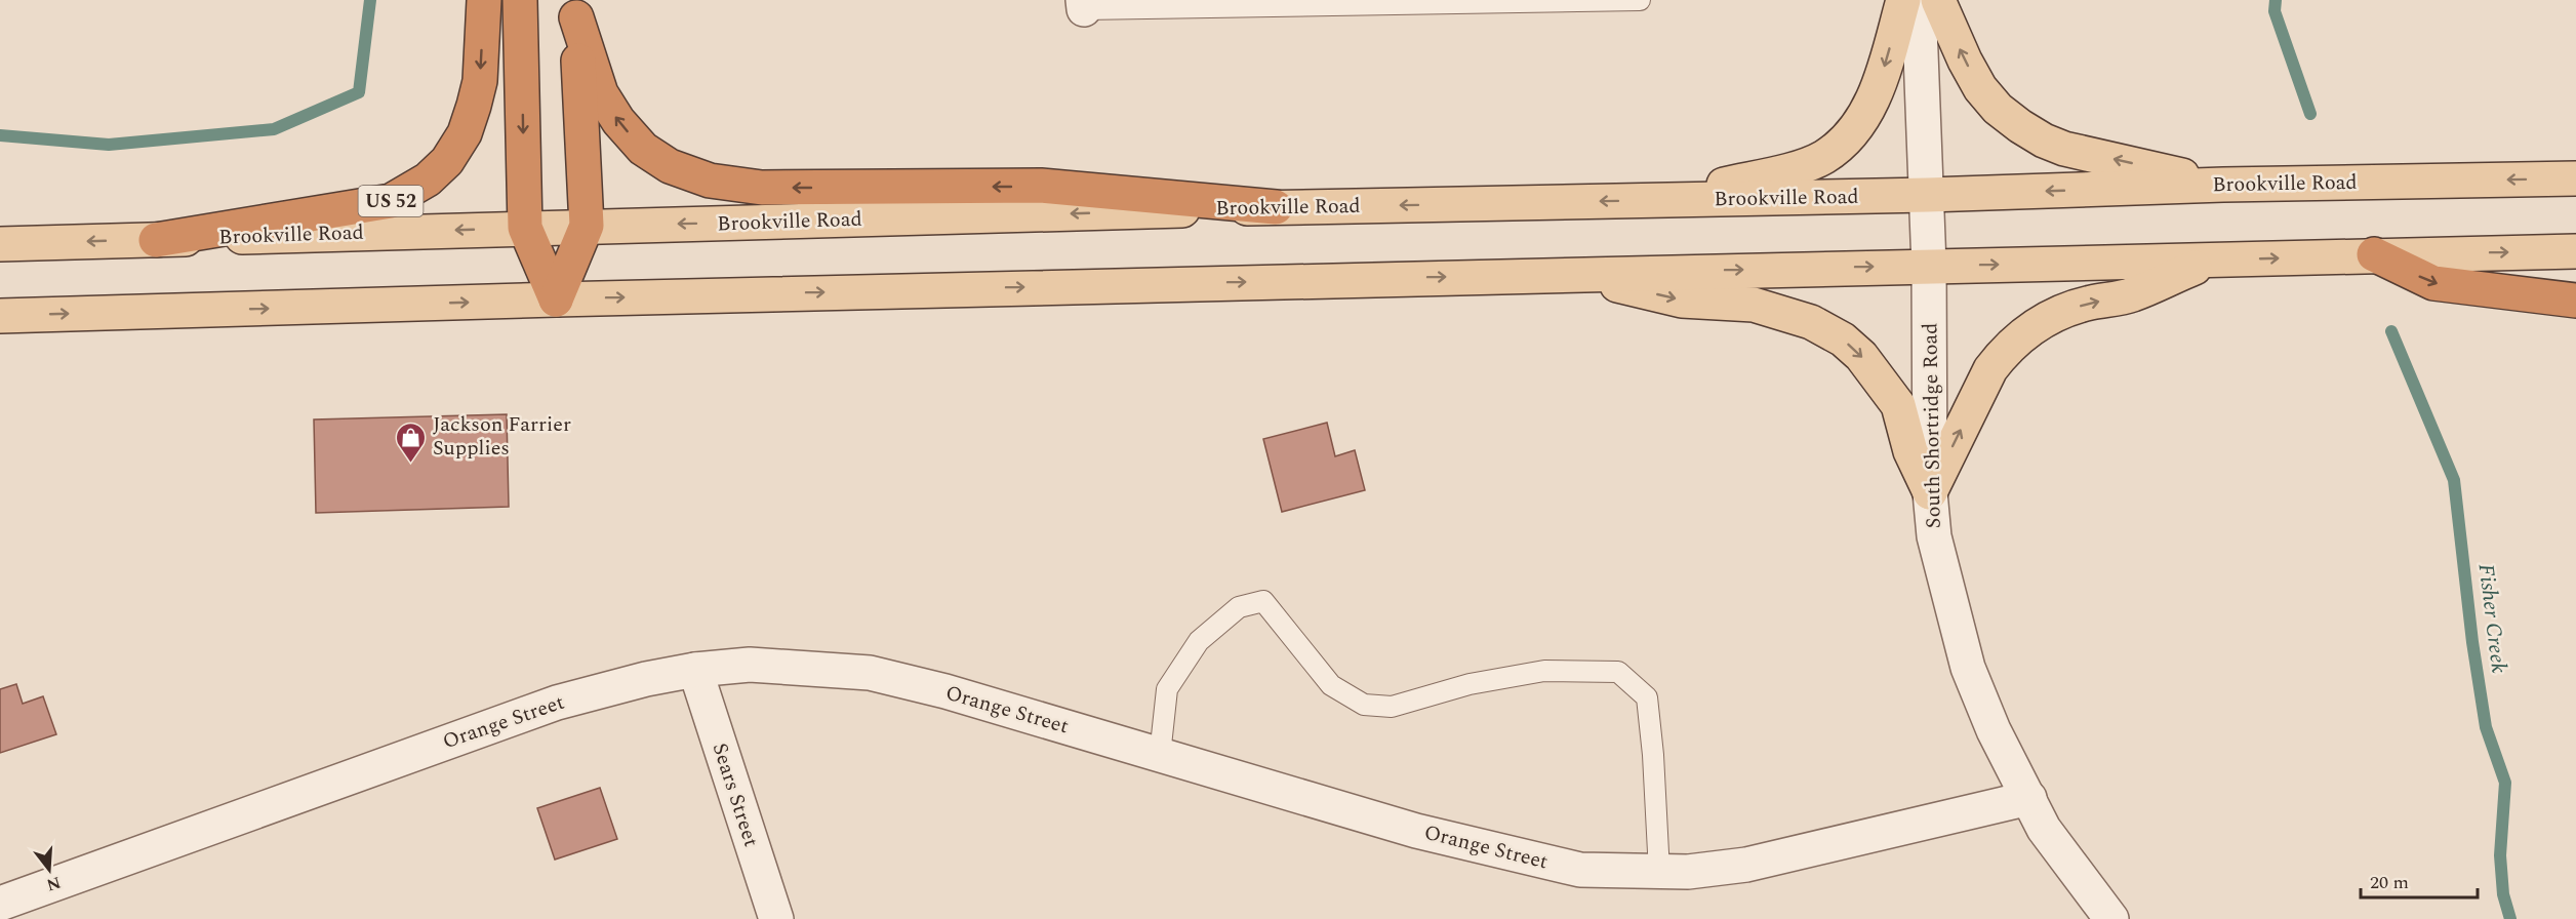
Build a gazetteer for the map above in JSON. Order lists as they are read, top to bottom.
{
  "streets": {
    "highway": ["US 52"],
    "main road": ["Brookville Road"],
    "street": ["South Shortridge Road", "Orange Street", "Sears Street"]
  },
  "crossings": [
    ["Brookville Road", "US 52"],
    ["Brookville Road", "South Shortridge Road"],
    ["South Shortridge Road", "Orange Street"],
    ["Orange Street", "Sears Street"]
  ],
  "water": ["Fisher Creek"],
  "places": {
    "shop": ["Jackson Farrier Supplies"]
  },
  "scale_bar": "20 m",
  "north": "bottom"
}
